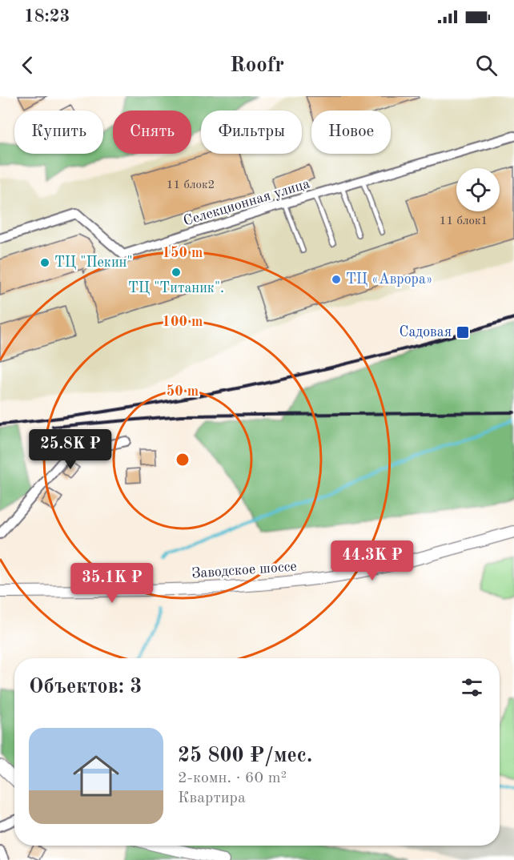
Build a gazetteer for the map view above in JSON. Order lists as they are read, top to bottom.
{
  "streets": {
    "main road": ["Заводское шоссе"],
    "street": ["Селекционная улица"]
  },
  "places": {
    "other": ["ТЦ \"Пекин\"", "ТЦ \"Титаник\".", "ТЦ «Аврора»"],
    "transit": ["Садовая"]
  },
  "house_numbers": ["11 блок2", "11 блок1"],
  "page": {
    "status": "18:23",
    "header": "Roofr",
    "chip": [
      "Купить",
      "Снять",
      "Фильтры",
      "Новое"
    ],
    "price": ["25.8K ₽", "44.3K ₽", "35.1K ₽"],
    "heading": "Объектов: 3",
    "list": [
      {
        "name": "25 800 ₽/мес.",
        "note": "2-комн. · 60 m² · Квартира"
      }
    ]
  },
  "rings": ["150 m", "100 m", "50 m"]
}
